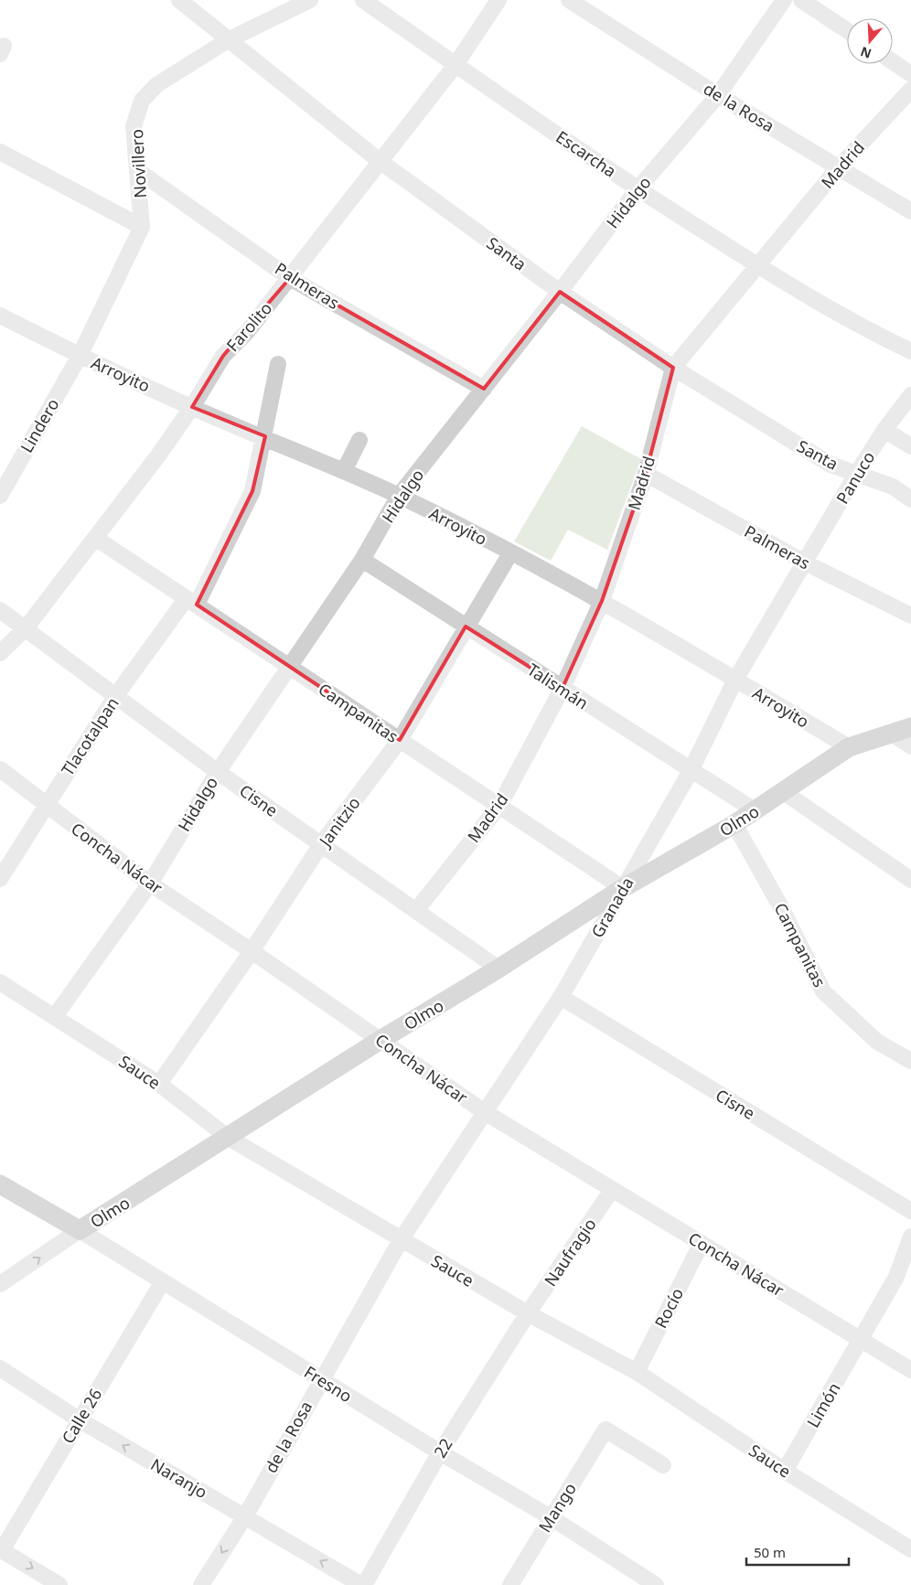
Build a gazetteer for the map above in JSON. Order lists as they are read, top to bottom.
{
  "streets": {
    "main road": ["Olmo", "Fresno"],
    "street": [
      "de la Rosa",
      "Escarcha",
      "Novillero",
      "Madrid",
      "Hidalgo",
      "Santa",
      "Palmeras",
      "Farolito",
      "Arroyito",
      "Lindero",
      "Panuco",
      "Talismán",
      "Campanitas",
      "Tlacotalpan",
      "Cisne",
      "Janitzio",
      "Concha Nácar",
      "Granada",
      "Sauce",
      "Naufragio",
      "Rocío",
      "Limón",
      "Calle 26",
      "22",
      "Naranjo",
      "Mango"
    ]
  },
  "crossings": [
    ["de la Rosa", "Madrid"],
    ["de la Rosa", "Hidalgo"],
    ["de la Rosa", "Granada"],
    ["de la Rosa", "Sauce"],
    ["de la Rosa", "Fresno"],
    ["de la Rosa", "Naranjo"],
    ["Escarcha", "Madrid"],
    ["Escarcha", "Hidalgo"],
    ["Escarcha", "Farolito"],
    ["Novillero", "Santa"],
    ["Novillero", "Palmeras"],
    ["Madrid", "Santa"],
    ["Madrid", "Palmeras"],
    ["Madrid", "Arroyito"],
    ["Madrid", "Talismán"],
    ["Madrid", "Campanitas"],
    ["Madrid", "Cisne"],
    ["Hidalgo", "Santa"],
    ["Hidalgo", "Palmeras"],
    ["Hidalgo", "Arroyito"],
    ["Hidalgo", "Talismán"],
    ["Hidalgo", "Campanitas"],
    ["Hidalgo", "Cisne"],
    ["Hidalgo", "Concha Nácar"],
    ["Hidalgo", "Sauce"],
    ["Santa", "Farolito"],
    ["Santa", "Panuco"],
    ["Palmeras", "Farolito"],
    ["Palmeras", "Panuco"],
    ["Palmeras", "Granada"],
    ["Farolito", "Arroyito"],
    ["Farolito", "Campanitas"],
    ["Farolito", "Cisne"],
    ["Arroyito", "Lindero"],
    ["Arroyito", "Tlacotalpan"],
    ["Arroyito", "Olmo"],
    ["Arroyito", "Janitzio"],
    ["Arroyito", "Granada"],
    ["Panuco", "Granada"],
    ["Talismán", "Olmo"],
    ["Talismán", "Janitzio"],
    ["Talismán", "Granada"],
    ["Campanitas", "Tlacotalpan"],
    ["Campanitas", "Olmo"],
    ["Campanitas", "Janitzio"],
    ["Campanitas", "Granada"],
    ["Tlacotalpan", "Cisne"],
    ["Tlacotalpan", "Concha Nácar"],
    ["Cisne", "Olmo"],
    ["Cisne", "Janitzio"],
    ["Cisne", "Granada"],
    ["Olmo", "Concha Nácar"],
    ["Olmo", "Granada"],
    ["Olmo", "Sauce"],
    ["Olmo", "Fresno"],
    ["Janitzio", "Concha Nácar"],
    ["Janitzio", "Sauce"],
    ["Concha Nácar", "Granada"],
    ["Concha Nácar", "Naufragio"],
    ["Concha Nácar", "Rocío"],
    ["Concha Nácar", "Limón"],
    ["Granada", "Sauce"],
    ["Sauce", "Naufragio"],
    ["Sauce", "Rocío"],
    ["Sauce", "Limón"],
    ["Sauce", "22"],
    ["Naufragio", "22"],
    ["Fresno", "Calle 26"],
    ["Fresno", "22"],
    ["Fresno", "Mango"],
    ["Calle 26", "Naranjo"],
    ["22", "Naranjo"]
  ],
  "one_way": ["Naranjo"],
  "scale_bar": "50 m",
  "north": "bottom"
}
